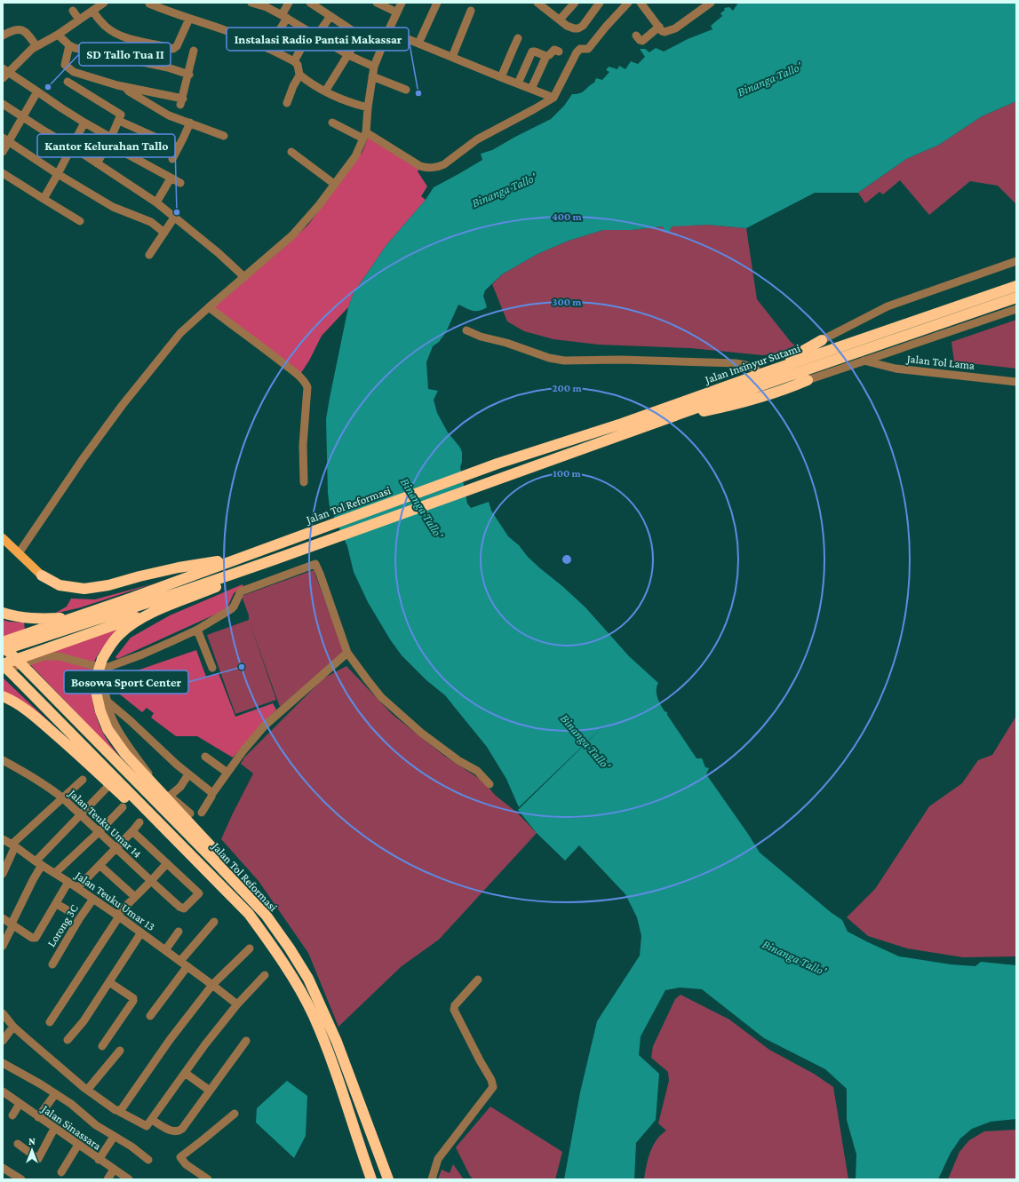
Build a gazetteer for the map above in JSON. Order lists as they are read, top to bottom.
{
  "streets": {
    "highway": ["Jalan Insinyur Sutami", "Jalan Tol Reformasi"],
    "street": [
      "Jalan Tol Lama",
      "Jalan Teuku Umar 14",
      "Jalan Teuku Umar 13",
      "Lorong 3C",
      "Jalan Sinassara"
    ]
  },
  "crossings": [
    ["Jalan Insinyur Sutami", "Jalan Tol Reformasi"],
    ["Jalan Teuku Umar 13", "Lorong 3C"]
  ],
  "water": ["Binanga Tallo'"],
  "places": [
    "SD Tallo Tua II",
    "Instalasi Radio Pantai Makassar",
    "Kantor Kelurahan Tallo",
    "Bosowa Sport Center"
  ],
  "north": "top",
  "rings": [
    "400 m",
    "300 m",
    "200 m",
    "100 m"
  ]
}
